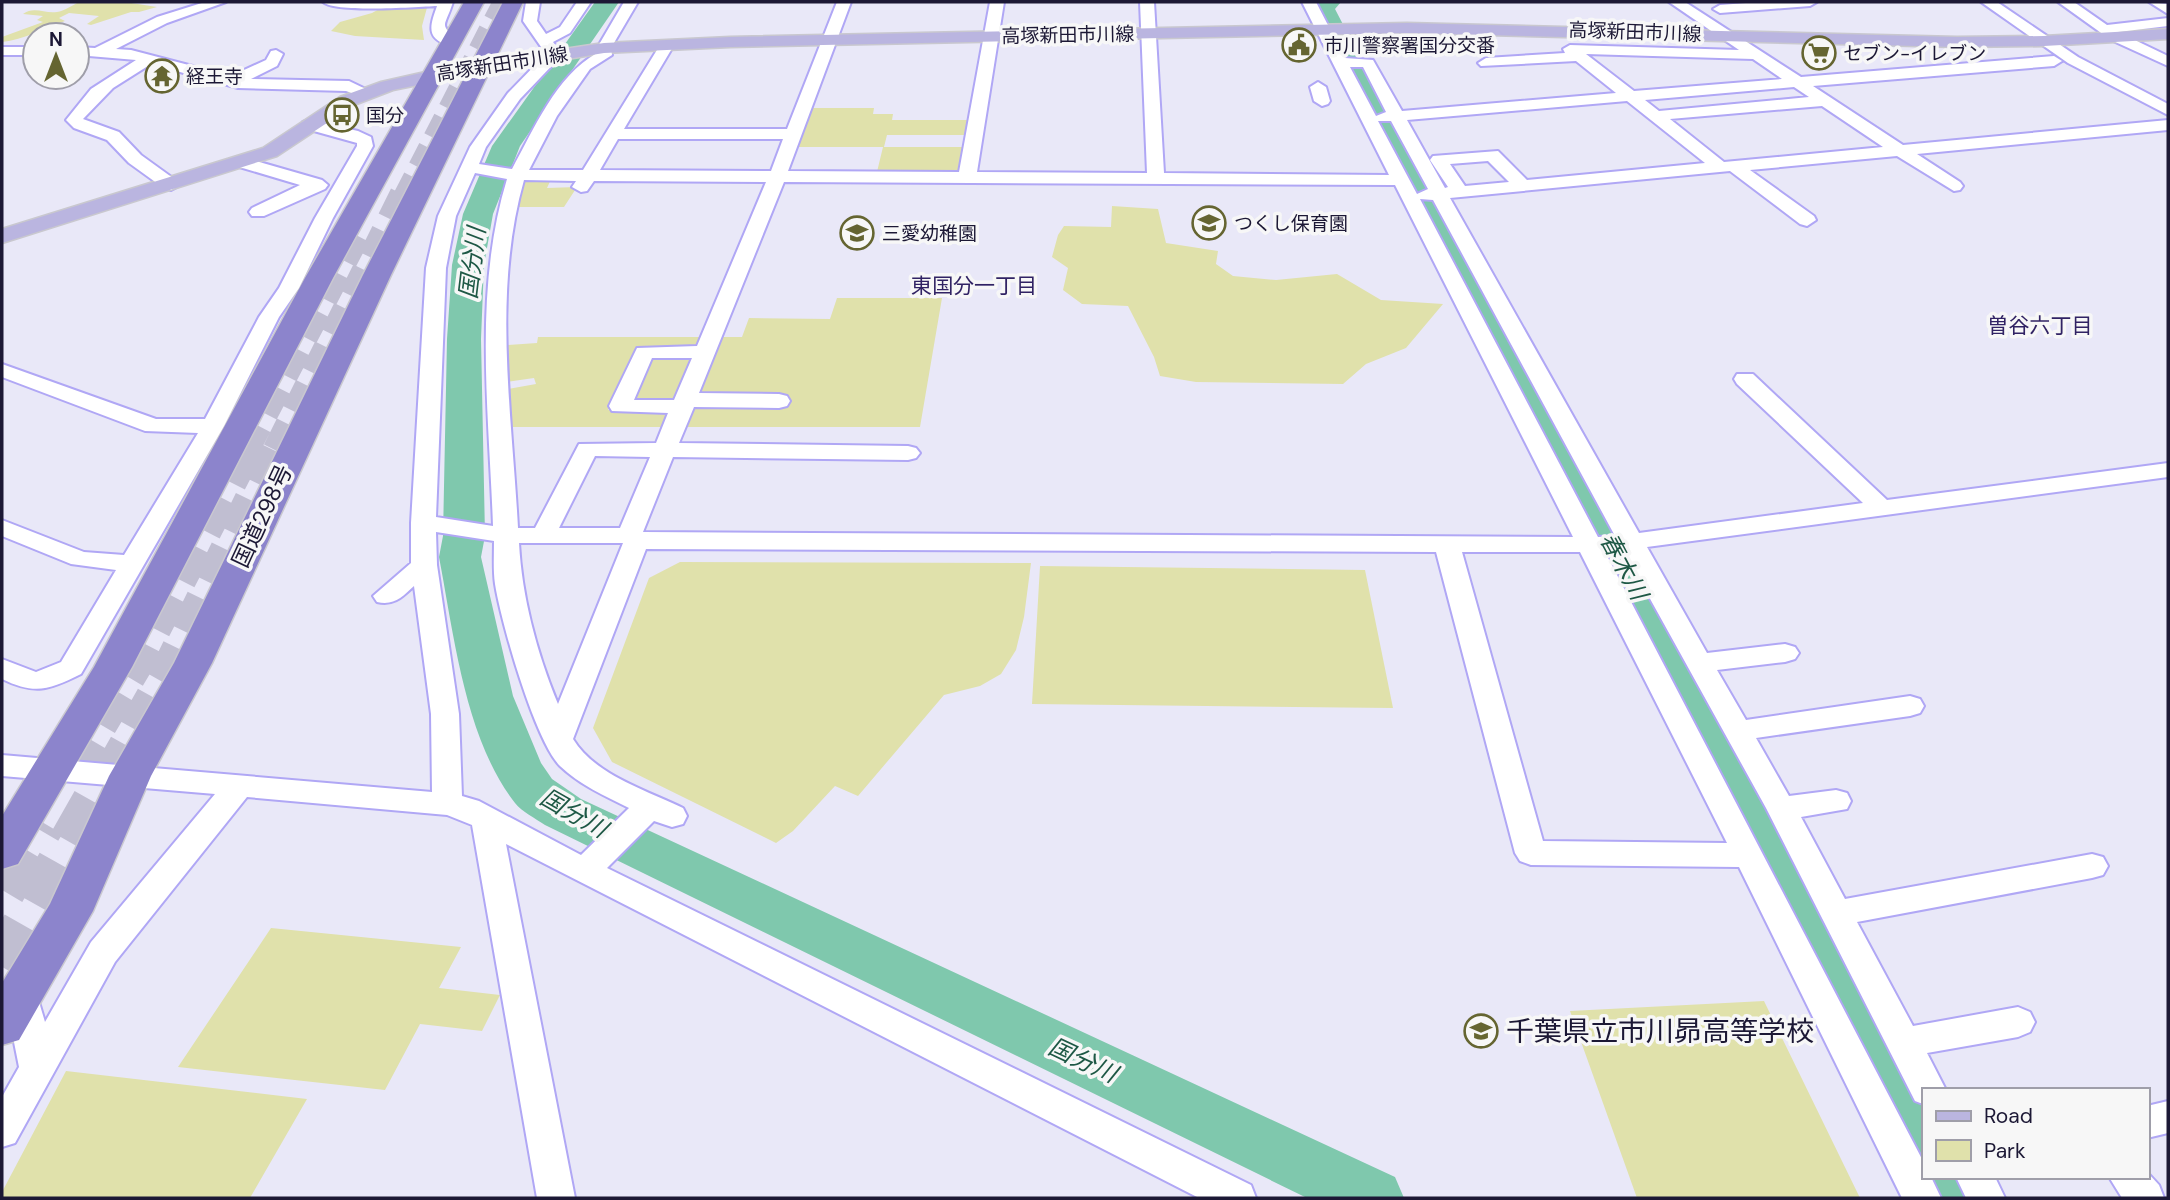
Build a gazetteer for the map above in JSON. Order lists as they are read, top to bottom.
{
  "streets": {
    "highway": ["国道298号"],
    "main road": ["高塚新田市川線"]
  },
  "crossings": [
    ["高塚新田市川線", "国道298号"]
  ],
  "districts": ["東国分一丁目", "曽谷六丁目"],
  "water": ["国分川", "春木川"],
  "places": {
    "public building": ["市川警察署国分交番"],
    "supermarket": ["セブン-イレブン"],
    "temple": ["経王寺"],
    "bus stop": ["国分"],
    "school or university": ["つくし保育園", "三愛幼稚園", "千葉県立市川昴高等学校"]
  },
  "legend": ["Road", "Park"],
  "north": "top"
}
